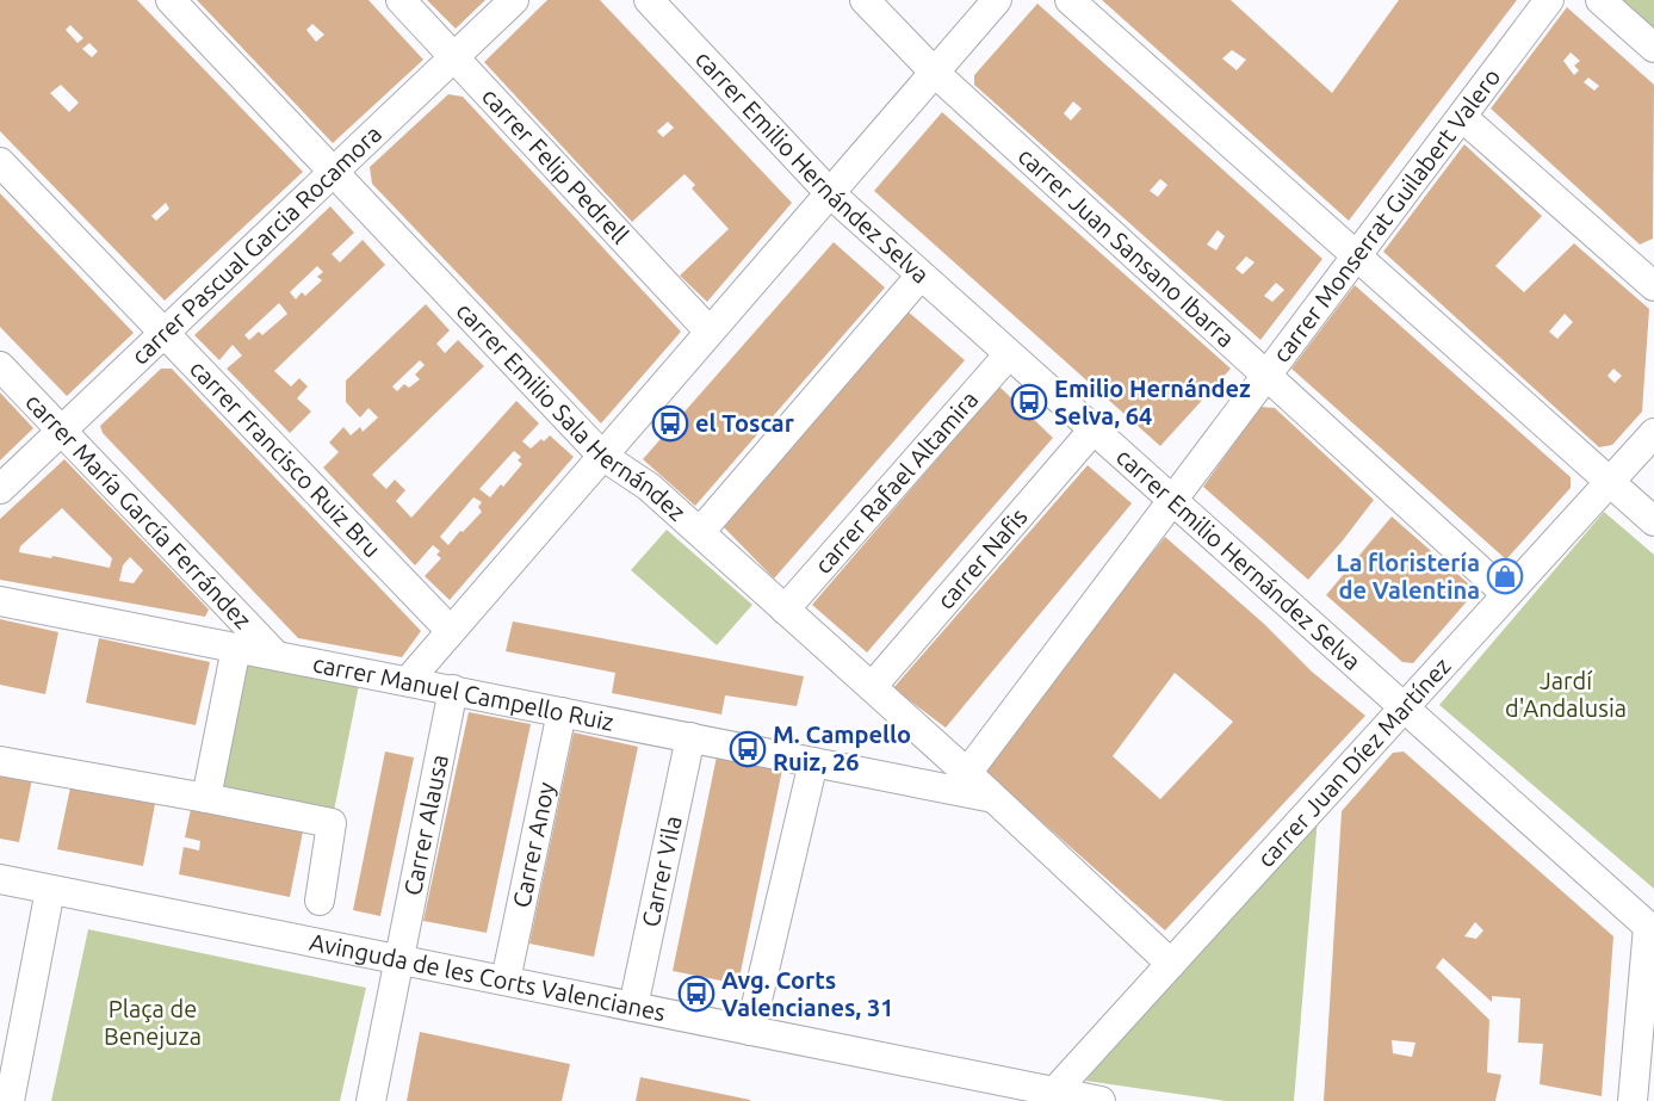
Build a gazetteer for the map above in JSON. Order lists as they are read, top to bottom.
{
  "streets": {
    "street": [
      "carrer Felip Pedrell",
      "carrer Emilio Hernández Selva",
      "carrer Monserrat Guilabert Valero",
      "carrer Pascual Garcia Rocamora",
      "carrer Juan Sansano Ibarra",
      "carrer Emilio Sala Hernández",
      "carrer Francisco Ruiz Bru",
      "carrer Rafael Altamira",
      "carrer María García Ferrández",
      "carrer Nafis",
      "carrer Manuel Campello Ruiz",
      "carrer Juan Díez Martínez",
      "Carrer Alausa",
      "Carrer Anoy",
      "Carrer Vila",
      "Avinguda de les Corts Valencianes"
    ]
  },
  "crossings": [
    ["carrer Felip Pedrell", "carrer Pascual Garcia Rocamora"],
    ["carrer Emilio Hernández Selva", "carrer Monserrat Guilabert Valero"],
    ["carrer Emilio Hernández Selva", "carrer Rafael Altamira"],
    ["carrer Emilio Hernández Selva", "carrer Nafis"],
    ["carrer Emilio Hernández Selva", "carrer Juan Díez Martínez"],
    ["carrer Monserrat Guilabert Valero", "carrer Juan Sansano Ibarra"],
    ["carrer Monserrat Guilabert Valero", "carrer Emilio Sala Hernández"],
    ["carrer Pascual Garcia Rocamora", "carrer Emilio Sala Hernández"],
    ["carrer Pascual Garcia Rocamora", "carrer Francisco Ruiz Bru"],
    ["carrer Pascual Garcia Rocamora", "carrer María García Ferrández"],
    ["carrer Juan Sansano Ibarra", "carrer Juan Díez Martínez"],
    ["carrer Emilio Sala Hernández", "carrer Rafael Altamira"],
    ["carrer Emilio Sala Hernández", "carrer Nafis"],
    ["carrer Emilio Sala Hernández", "carrer Manuel Campello Ruiz"],
    ["carrer Emilio Sala Hernández", "carrer Juan Díez Martínez"],
    ["carrer María García Ferrández", "carrer Manuel Campello Ruiz"],
    ["carrer Manuel Campello Ruiz", "Carrer Alausa"],
    ["carrer Manuel Campello Ruiz", "Carrer Anoy"],
    ["carrer Manuel Campello Ruiz", "Carrer Vila"],
    ["carrer Juan Díez Martínez", "Avinguda de les Corts Valencianes"],
    ["Carrer Alausa", "Avinguda de les Corts Valencianes"],
    ["Carrer Anoy", "Avinguda de les Corts Valencianes"],
    ["Carrer Vila", "Avinguda de les Corts Valencianes"]
  ],
  "parks": ["Jardí d'Andalusia", "Plaça de Benejuza"],
  "places": {
    "bus stop": [
      "Emilio Hernández Selva, 64",
      "el Toscar",
      "M. Campello Ruiz, 26",
      "Avg. Corts Valencianes, 31"
    ],
    "shop": ["La floristería de Valentina"]
  }
}
